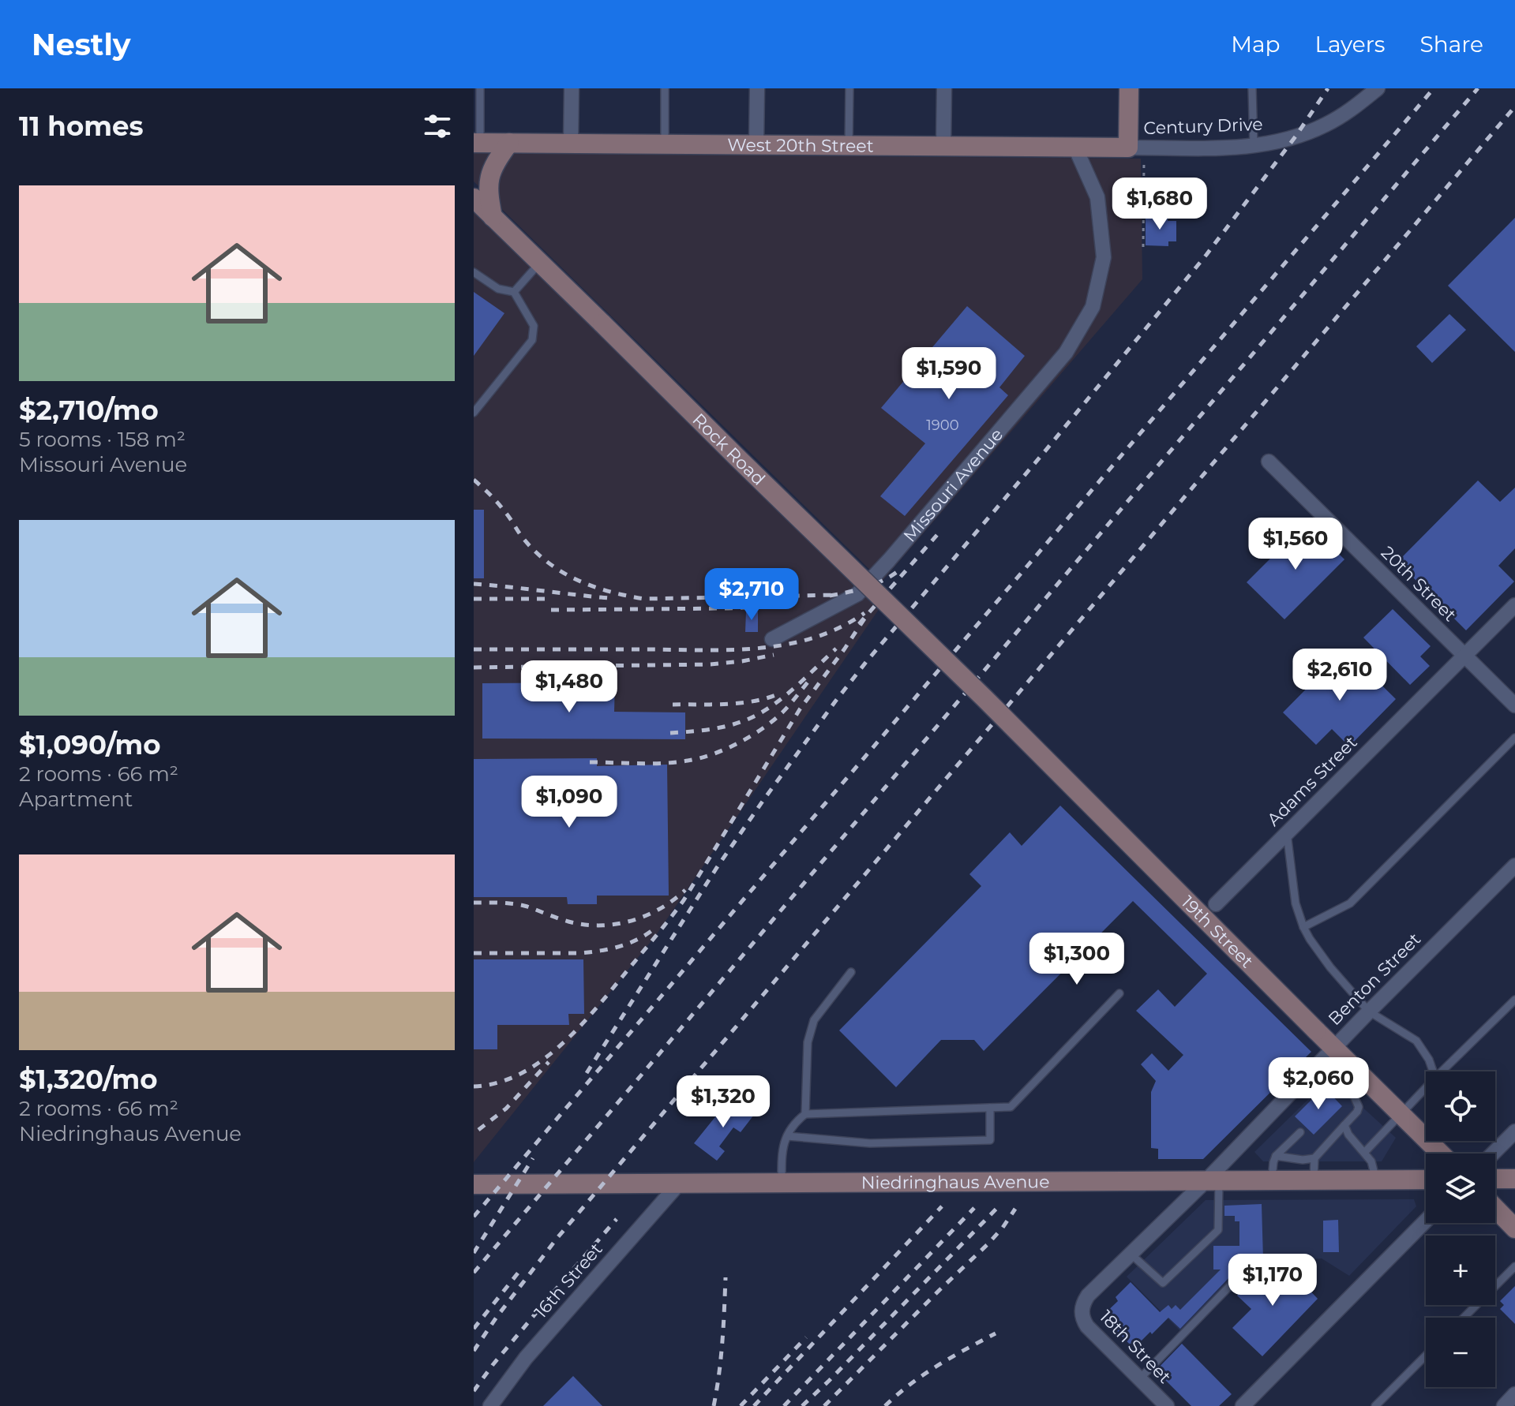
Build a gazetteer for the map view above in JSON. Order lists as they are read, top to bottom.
{
  "streets": {
    "street": [
      "Century Drive",
      "West 20th Street",
      "Rock Road",
      "Missouri Avenue",
      "20th Street",
      "Adams Street",
      "19th Street",
      "Benton Street",
      "Niedringhaus Avenue",
      "16th Street",
      "18th Street"
    ]
  },
  "crossings": [
    ["Century Drive", "West 20th Street"],
    ["West 20th Street", "Missouri Avenue"],
    ["Rock Road", "19th Street"],
    ["20th Street", "Adams Street"],
    ["19th Street", "Benton Street"],
    ["Benton Street", "Niedringhaus Avenue"],
    ["Benton Street", "18th Street"],
    ["Niedringhaus Avenue", "16th Street"]
  ],
  "house_numbers": ["1900"],
  "page": {
    "header": "Nestly",
    "nav": ["Map", "Layers", "Share"],
    "heading": "11 homes",
    "list": [
      {
        "name": "$2,710/mo",
        "note": "5 rooms · 158 m² · Missouri Avenue"
      },
      {
        "name": "$1,090/mo",
        "note": "2 rooms · 66 m² · Apartment"
      },
      {
        "name": "$1,320/mo",
        "note": "2 rooms · 66 m² · Niedringhaus Avenue"
      }
    ],
    "price": [
      "$1,680",
      "$1,590",
      "$1,560",
      "$2,710",
      "$2,610",
      "$1,480",
      "$1,090",
      "$1,300",
      "$2,060",
      "$1,320",
      "$1,170"
    ],
    "map_buttons": ["+", "−"]
  }
}
